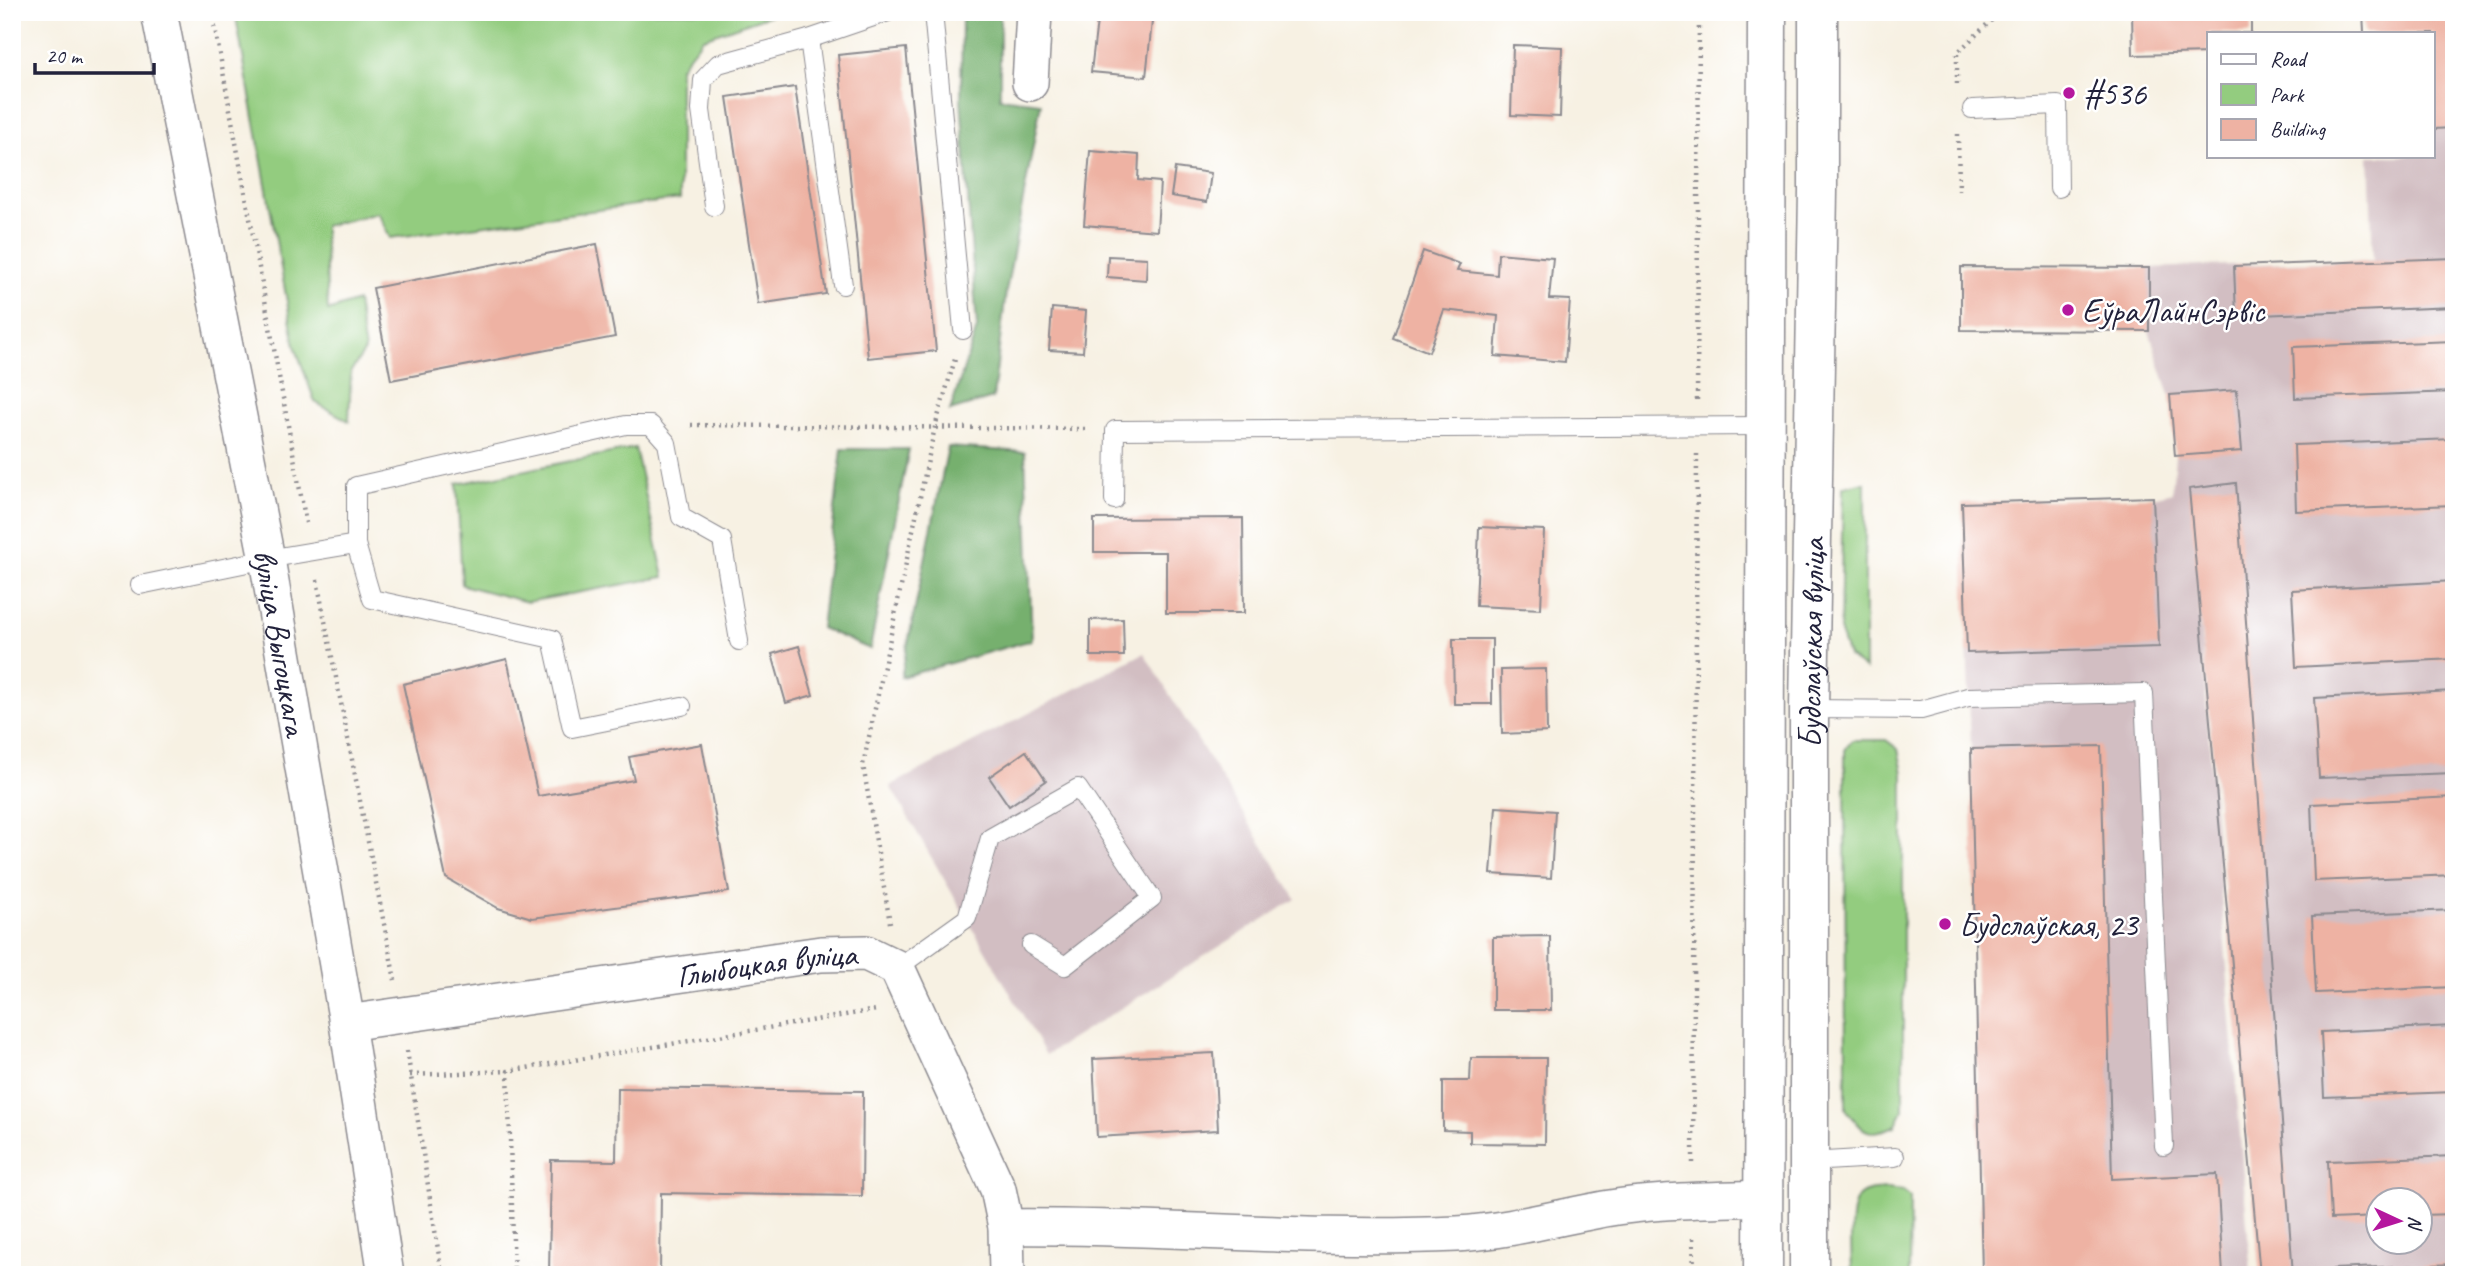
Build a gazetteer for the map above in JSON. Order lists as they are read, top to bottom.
{
  "streets": {
    "main road": ["Будслаўская вуліца"],
    "street": ["вуліца Выгоцкага", "Глыбоцкая вуліца"]
  },
  "crossings": [
    ["вуліца Выгоцкага", "Глыбоцкая вуліца"]
  ],
  "places": ["#536", "ЕўраЛайнСэрвіс", "Будслаўская, 23"],
  "legend": ["Road", "Park", "Building"],
  "scale_bar": "20 m",
  "north": "right"
}
